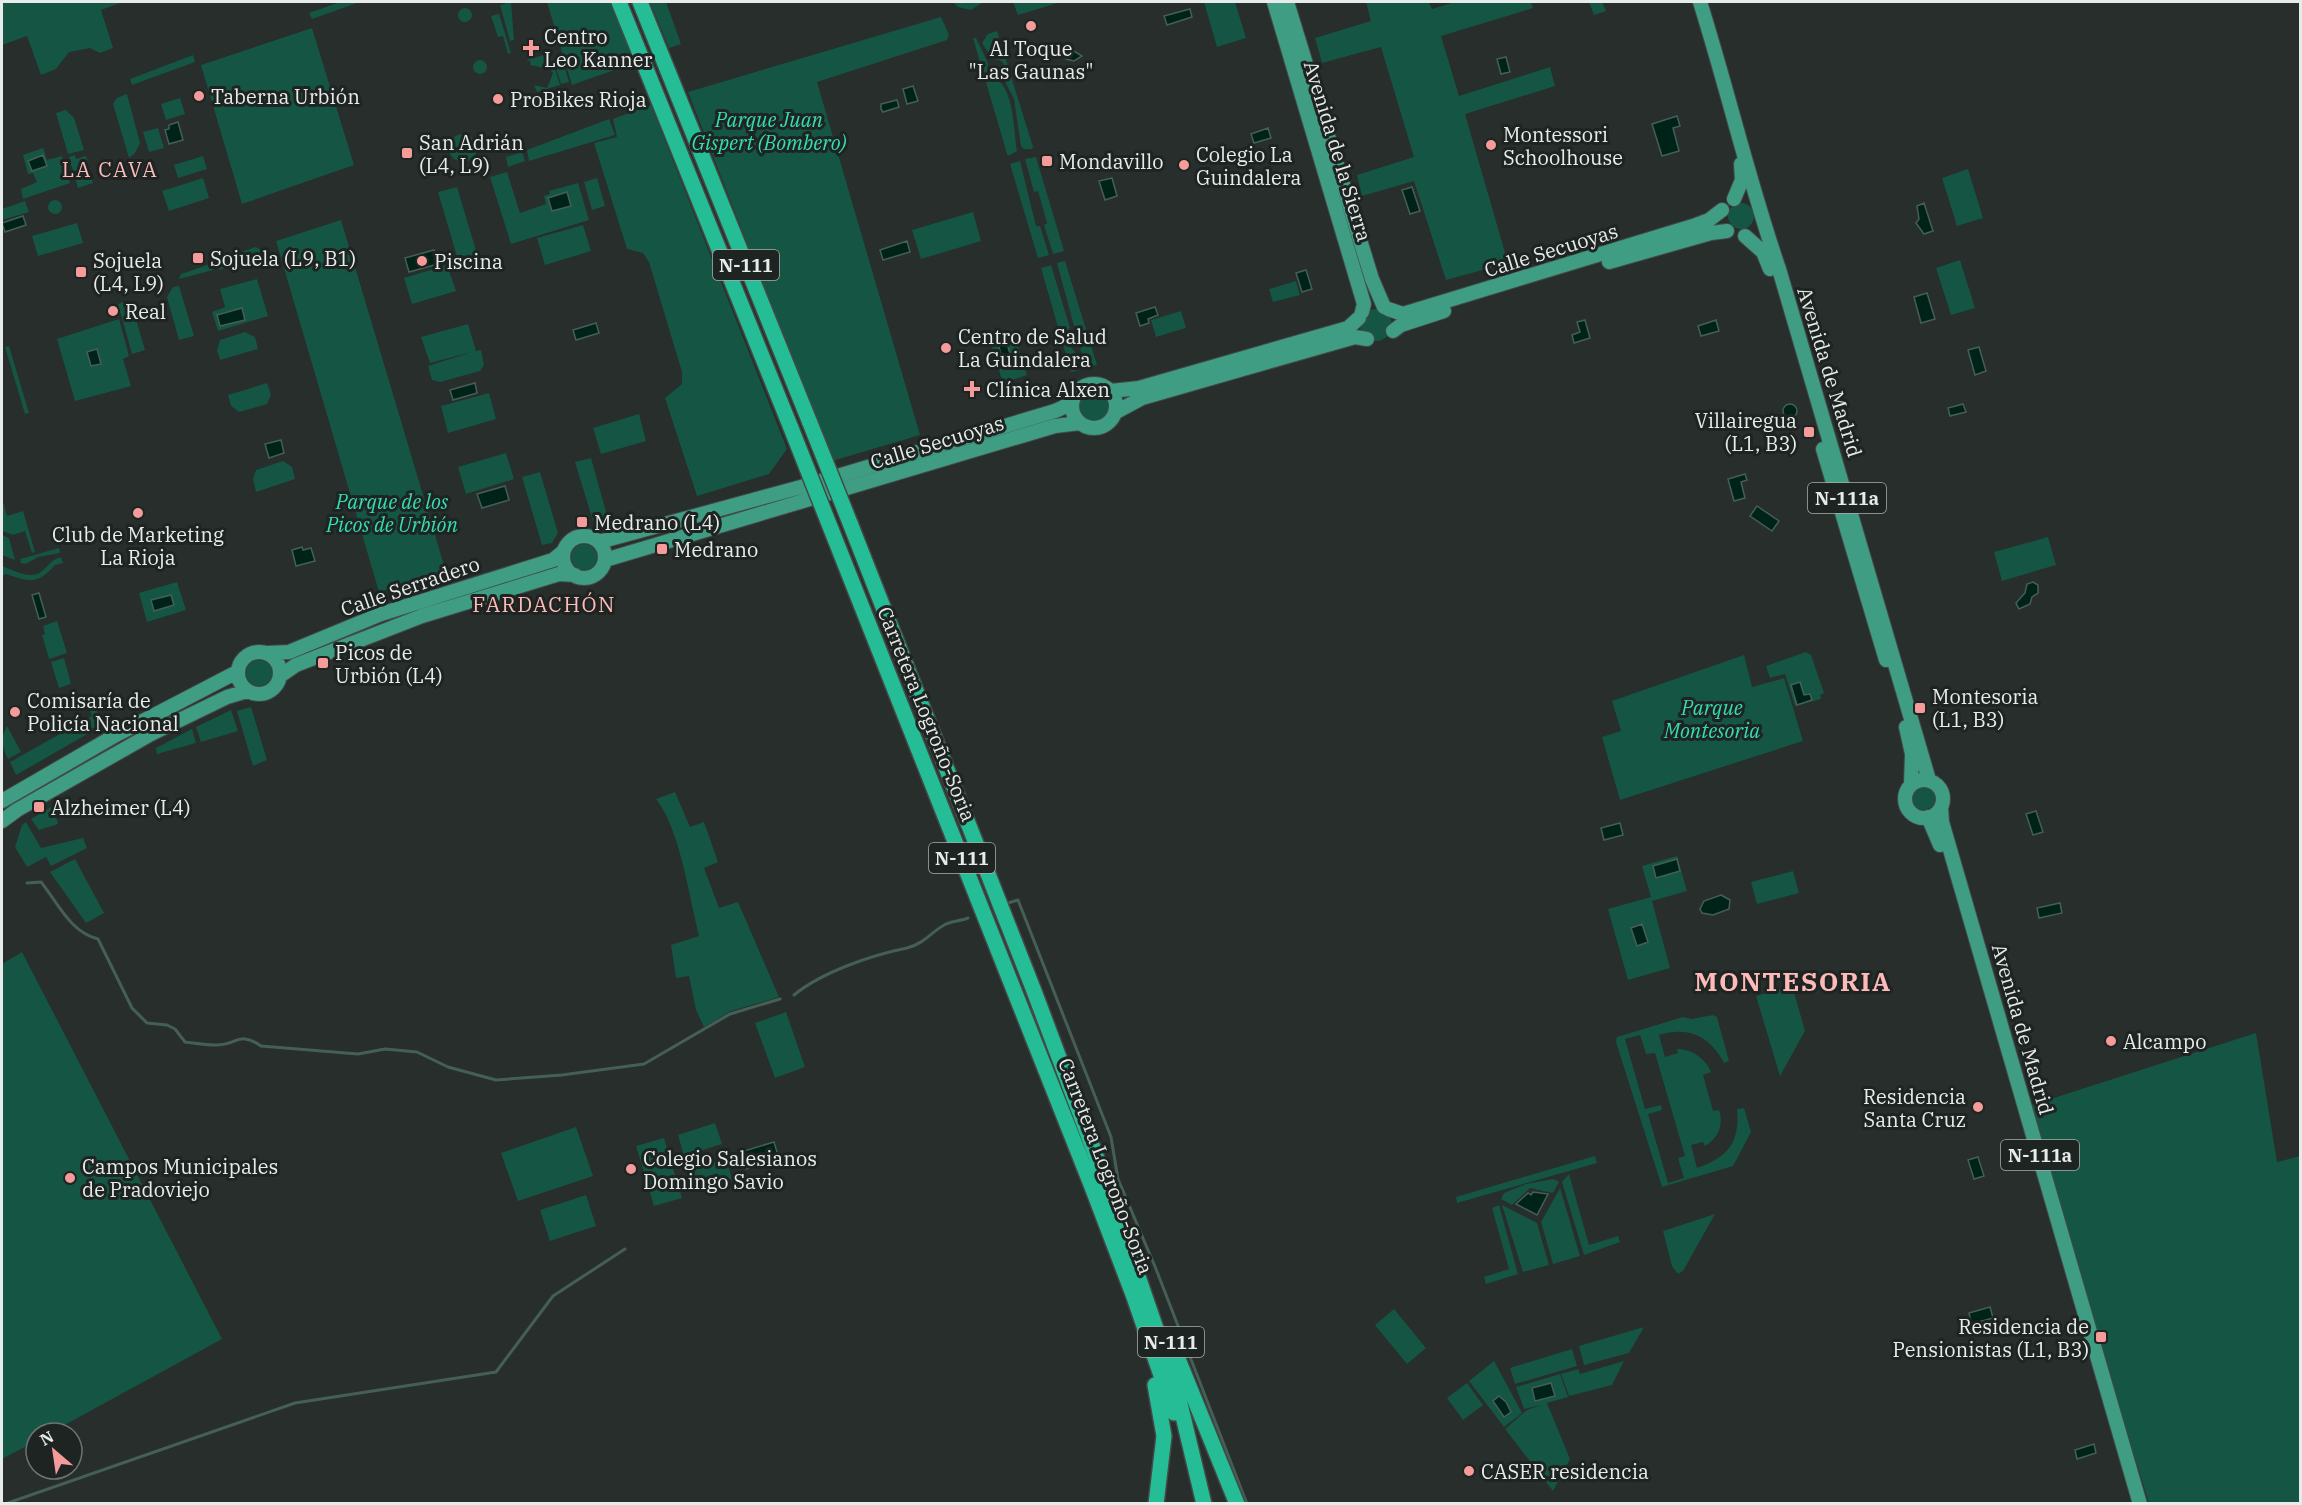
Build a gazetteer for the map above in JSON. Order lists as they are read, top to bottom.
{
  "streets": {
    "highway": ["N-111", "Carretera Logroño-Soria"],
    "main road": [
      "Avenida de la Sierra",
      "Calle Secuoyas",
      "Avenida de Madrid",
      "N-111a",
      "Calle Serradero"
    ]
  },
  "crossings": [
    ["Avenida de la Sierra", "Calle Secuoyas"],
    ["Calle Secuoyas", "Avenida de Madrid"],
    ["Calle Secuoyas", "Calle Serradero"],
    ["N-111", "Carretera Logroño-Soria"],
    ["Avenida de Madrid", "N-111a"]
  ],
  "districts": ["LA CAVA", "FARDACHÓN", "MONTESORIA"],
  "parks": ["Parque Juan Gispert (Bombero)", "Parque de los Picos de Urbión", "Parque Montesoria"],
  "places": {
    "other": [
      "Al Toque \"Las Gaunas\"",
      "Taberna Urbión",
      "ProBikes Rioja",
      "Montessori Schoolhouse",
      "Colegio La Guindalera",
      "Piscina",
      "Real",
      "Centro de Salud La Guindalera",
      "Club de Marketing La Rioja",
      "Comisaría de Policía Nacional",
      "Alcampo",
      "Residencia Santa Cruz",
      "Colegio Salesianos Domingo Savio",
      "Campos Municipales de Pradoviejo",
      "CASER residencia"
    ],
    "health": ["Centro Leo Kanner", "Clínica Alxen"],
    "transit": [
      "San Adrián (L4, L9)",
      "Mondavillo",
      "Sojuela (L9, B1)",
      "Sojuela (L4, L9)",
      "Villairegua (L1, B3)",
      "Medrano (L4)",
      "Medrano",
      "Picos de Urbión (L4)",
      "Montesoria (L1, B3)",
      "Alzheimer (L4)",
      "Residencia de Pensionistas (L1, B3)"
    ]
  },
  "north": "top left"
}
